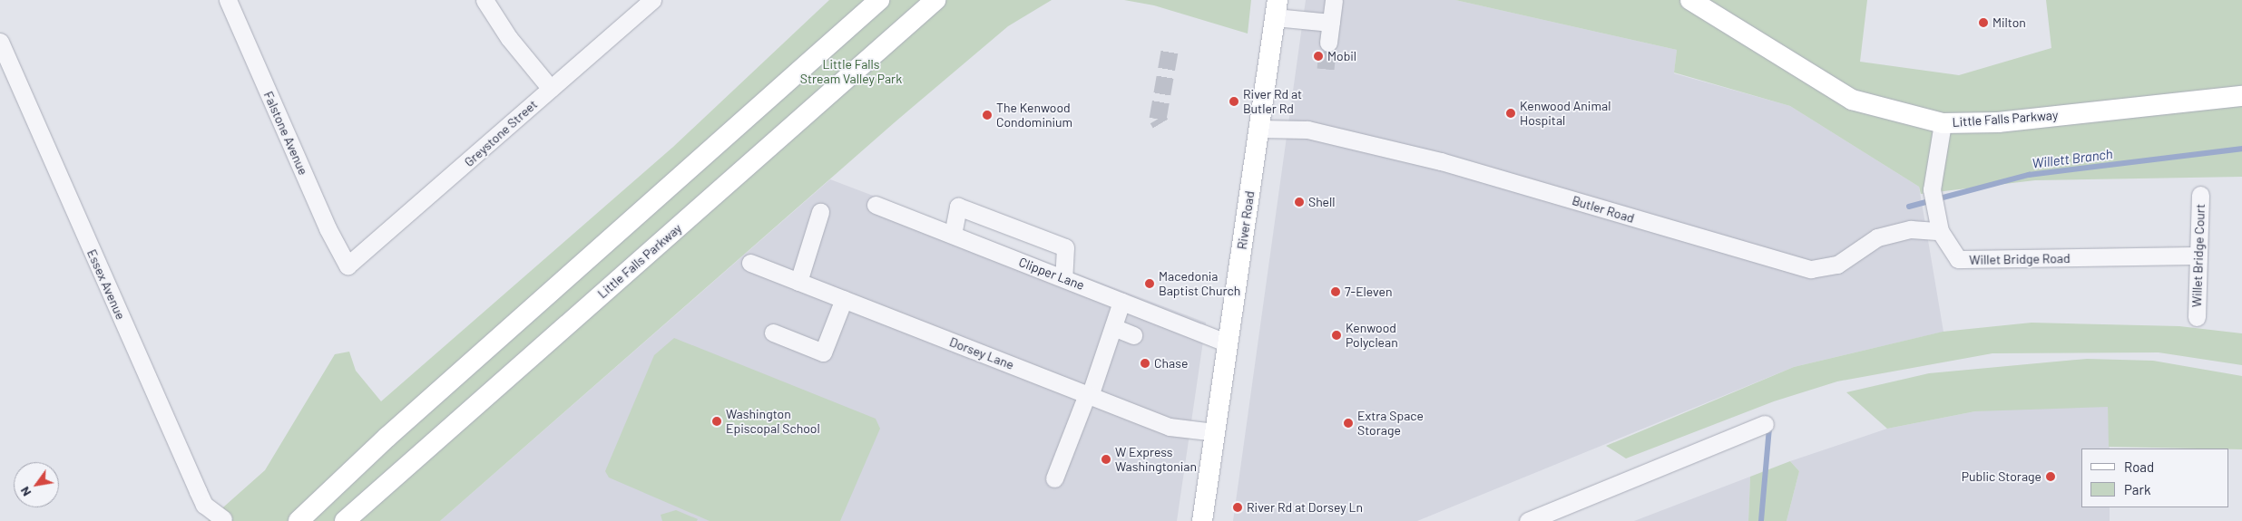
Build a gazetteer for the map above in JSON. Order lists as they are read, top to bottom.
{
  "streets": {
    "main road": ["Little Falls Parkway", "River Road"],
    "street": [
      "Falstone Avenue",
      "Greystone Street",
      "Butler Road",
      "Willet Bridge Court",
      "Willet Bridge Road",
      "Clipper Lane",
      "Essex Avenue",
      "Dorsey Lane"
    ]
  },
  "crossings": [
    ["Little Falls Parkway", "Willet Bridge Road"],
    ["Falstone Avenue", "Greystone Street"],
    ["Butler Road", "River Road"],
    ["Butler Road", "Willet Bridge Road"],
    ["River Road", "Clipper Lane"],
    ["River Road", "Dorsey Lane"],
    ["Willet Bridge Court", "Willet Bridge Road"]
  ],
  "water": ["Willett Branch"],
  "parks": ["Little Falls Stream Valley Park"],
  "places": [
    "Milton",
    "Mobil",
    "River Rd at Butler Rd",
    "Kenwood Animal Hospital",
    "The Kenwood Condominium",
    "Shell",
    "Macedonia Baptist Church",
    "7-Eleven",
    "Kenwood Polyclean",
    "Chase",
    "Washington Episcopal School",
    "Extra Space Storage",
    "W Express Washingtonian",
    "Public Storage",
    "River Rd at Dorsey Ln"
  ],
  "legend": ["Road", "Park"],
  "north": "bottom left"
}
